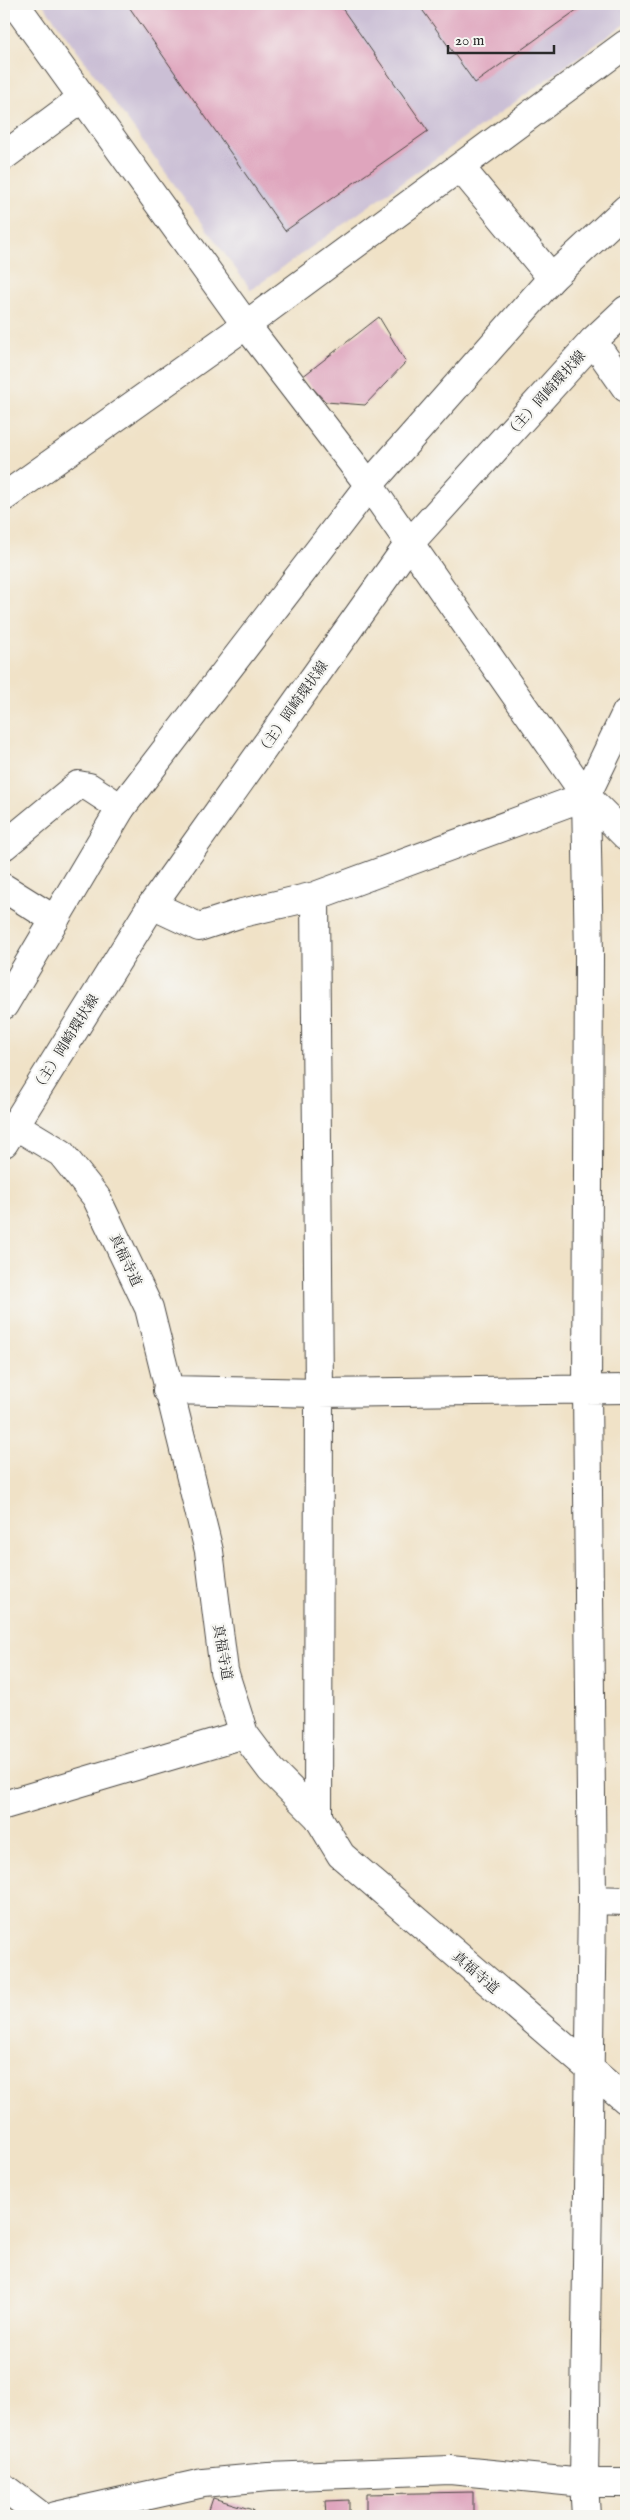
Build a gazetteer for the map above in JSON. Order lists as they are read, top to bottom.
{
  "streets": {
    "street": ["（主）岡崎環状線", "真福寺道"]
  },
  "crossings": [
    ["（主）岡崎環状線", "真福寺道"]
  ],
  "scale_bar": "20 m"
}
